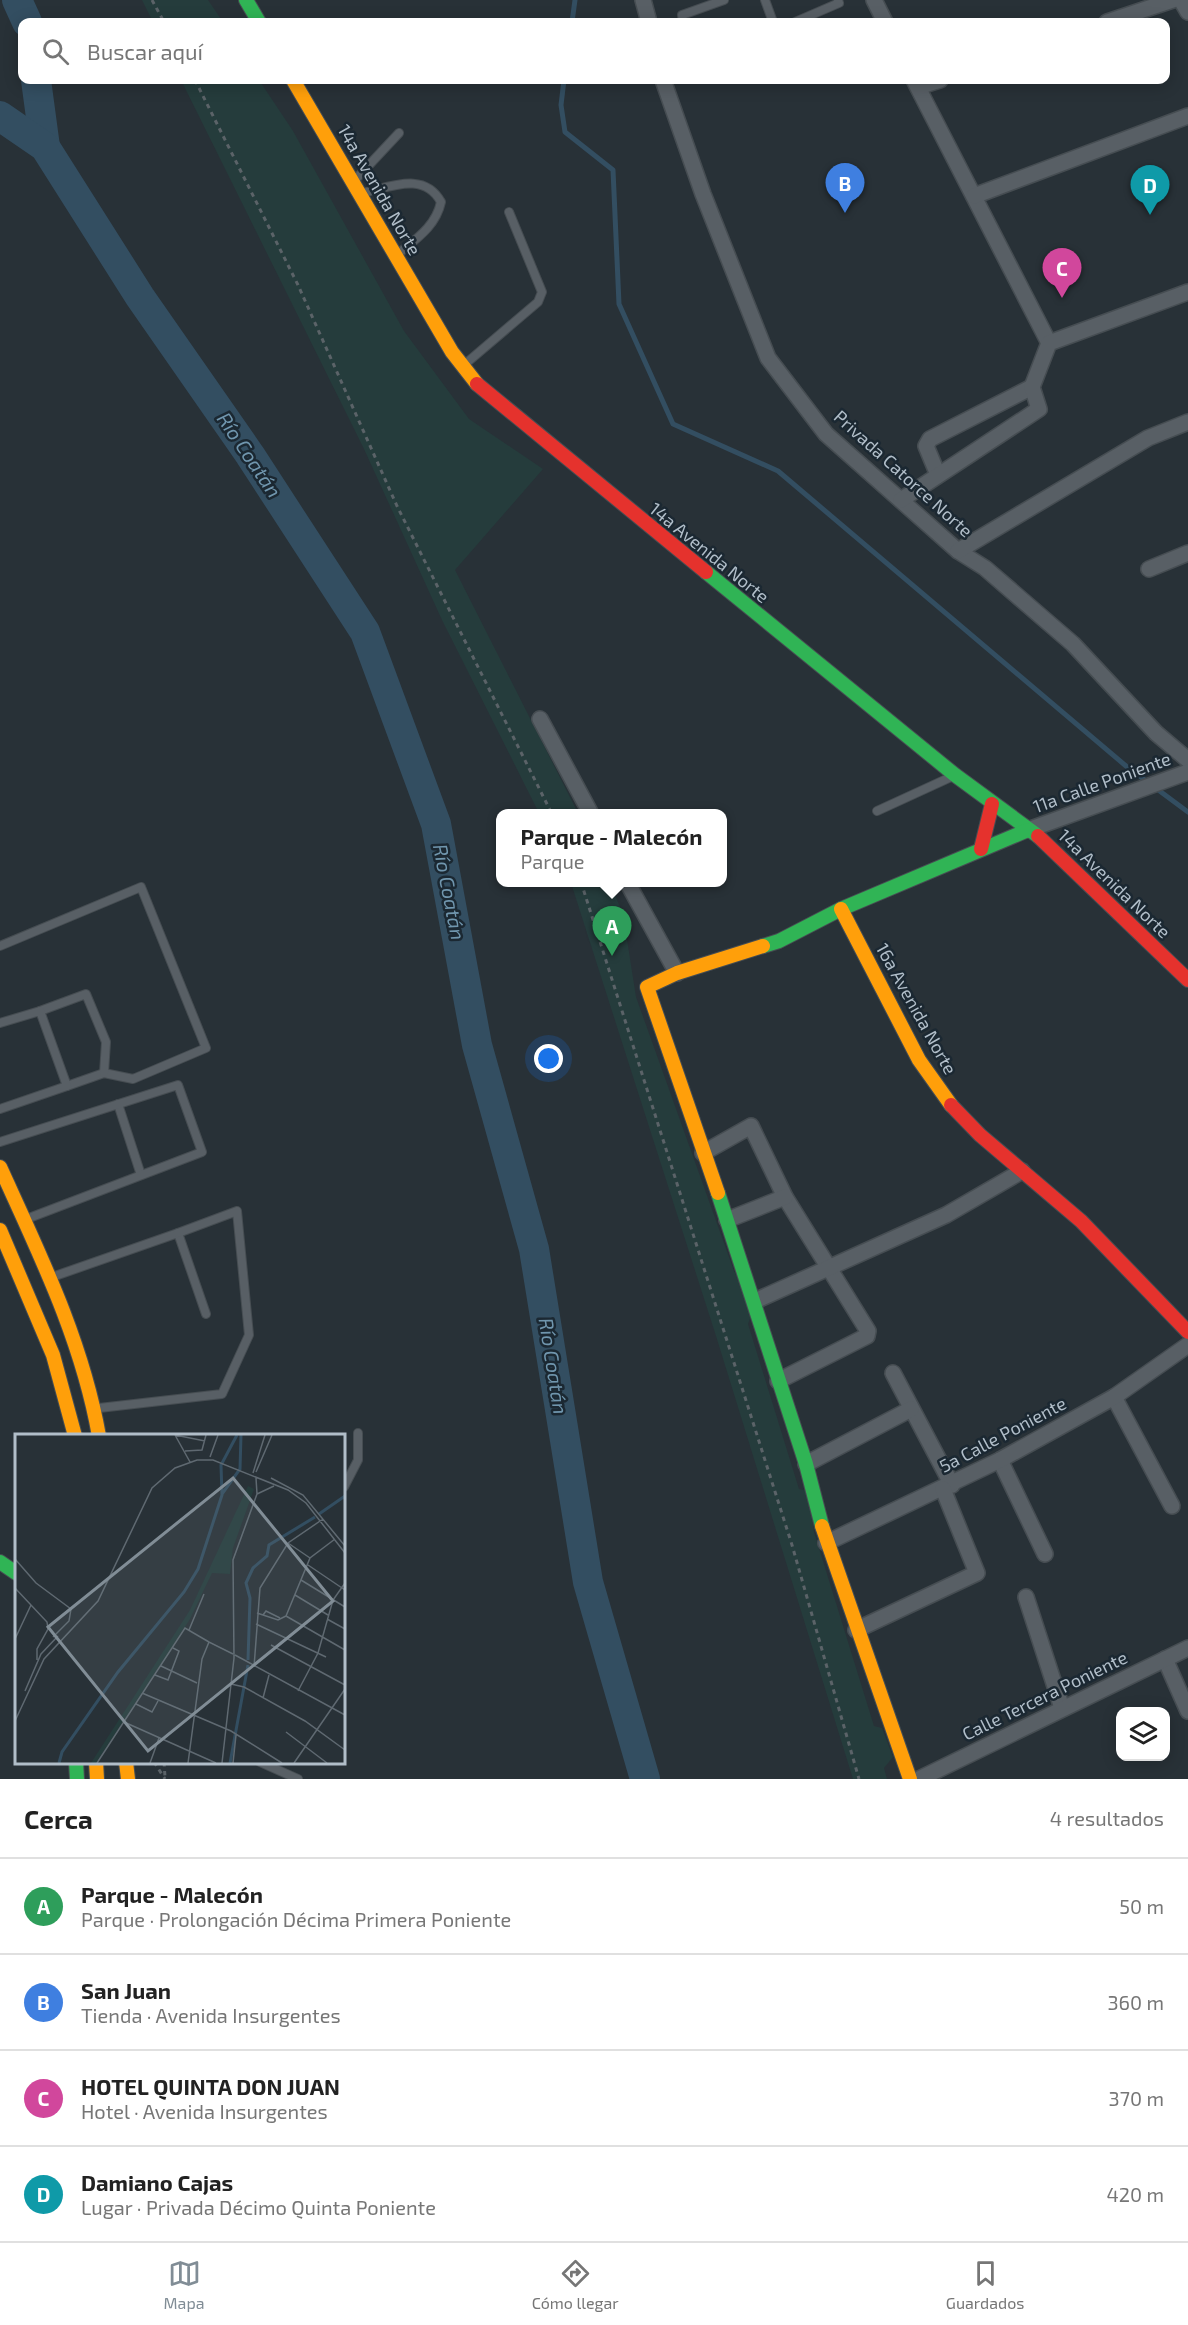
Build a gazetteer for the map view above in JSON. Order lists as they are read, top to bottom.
{
  "streets": {
    "main road": ["14a Avenida Norte", "16a Avenida Norte"],
    "street": [
      "Privada Catorce Norte",
      "11a Calle Poniente",
      "5a Calle Poniente",
      "Calle Tercera Poniente"
    ]
  },
  "crossings": [
    ["14a Avenida Norte", "11a Calle Poniente"]
  ],
  "water": ["Río Coatán"],
  "page": {
    "search": "Buscar aquí",
    "pins": [
      "B",
      "D",
      "C",
      "A"
    ],
    "popup": ["Parque - Malecón", "Parque"],
    "heading": ["Cerca", "4 resultados"],
    "list": [
      {
        "mark": "A",
        "name": "Parque - Malecón",
        "note": "Parque · Prolongación Décima Primera Poniente",
        "value": "50 m"
      },
      {
        "mark": "B",
        "name": "San Juan",
        "note": "Tienda · Avenida Insurgentes",
        "value": "360 m"
      },
      {
        "mark": "C",
        "name": "HOTEL QUINTA DON JUAN",
        "note": "Hotel · Avenida Insurgentes",
        "value": "370 m"
      },
      {
        "mark": "D",
        "name": "Damiano Cajas",
        "note": "Lugar · Privada Décimo Quinta Poniente",
        "value": "420 m"
      }
    ],
    "nav": ["Mapa", "Cómo llegar", "Guardados"]
  }
}
